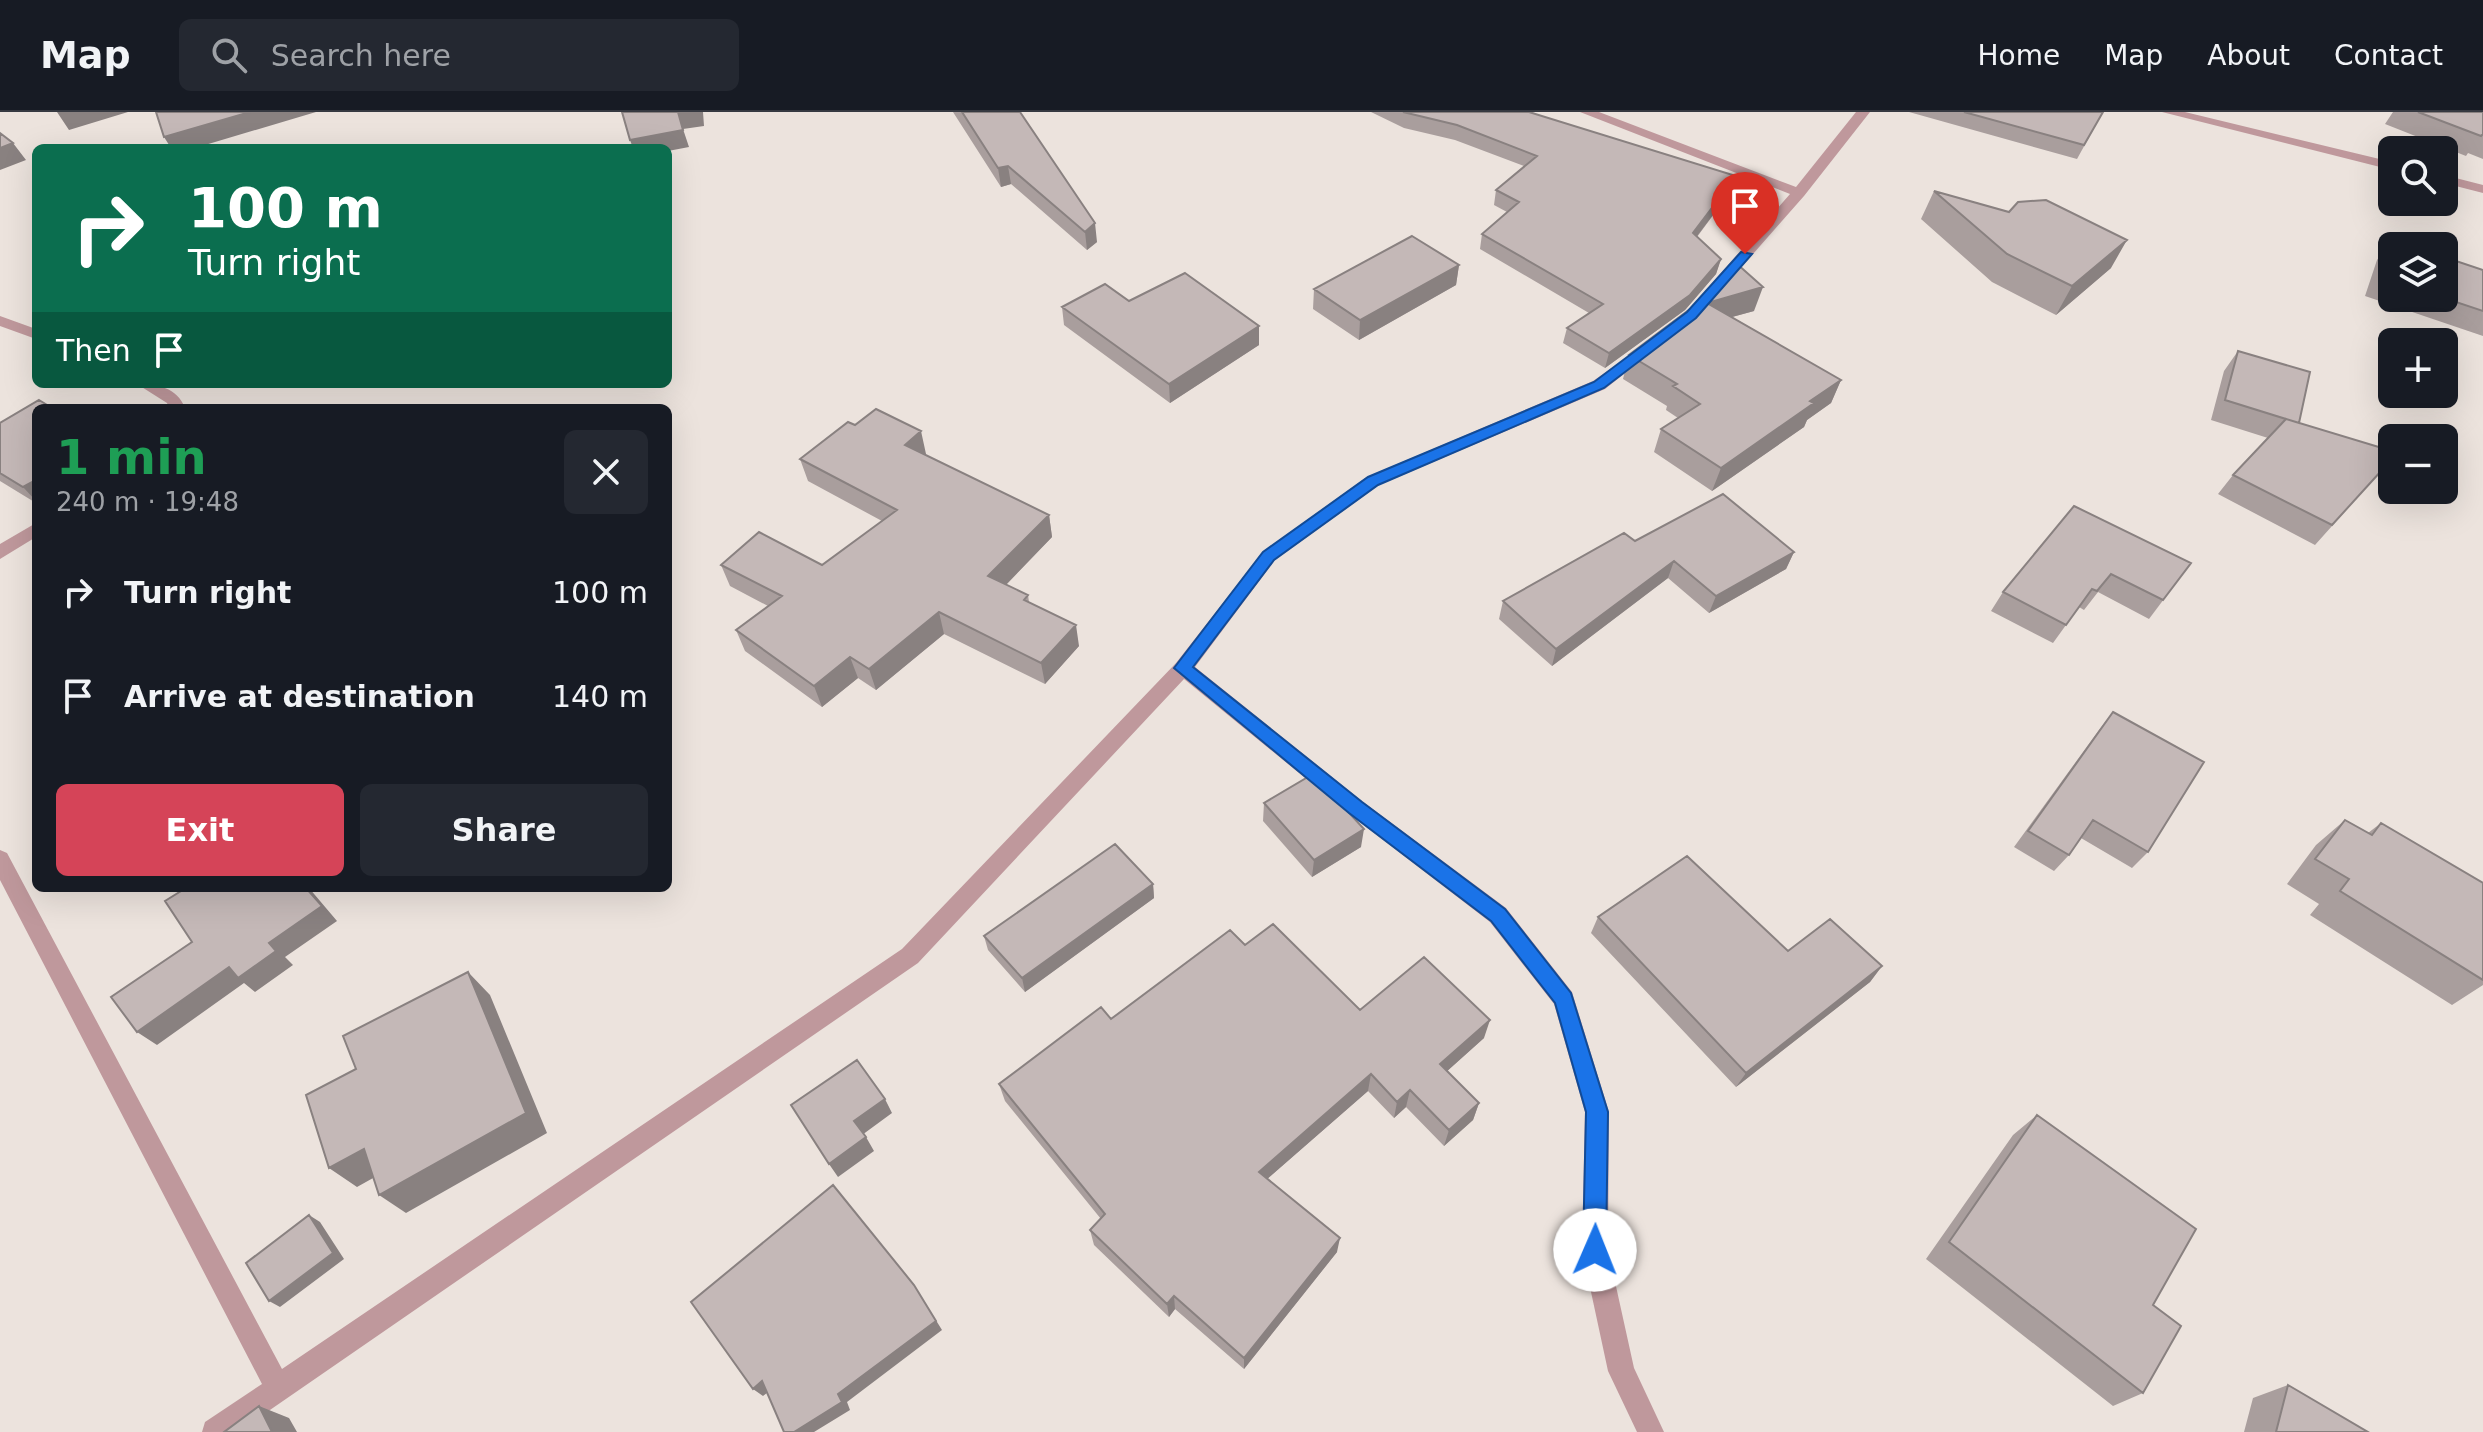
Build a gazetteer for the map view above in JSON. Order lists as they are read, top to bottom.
{
  "page": {
    "header": "Map",
    "search": "Search here",
    "nav": [
      "Home",
      "Map",
      "About",
      "Contact"
    ],
    "map_buttons": ["+", "−"],
    "turn": ["100 m", "Turn right"],
    "then": "Then",
    "heading": ["1 min", "240 m · 19:48"],
    "list": [
      {
        "name": "Turn right",
        "value": "100 m"
      },
      {
        "name": "Arrive at destination",
        "value": "140 m"
      }
    ],
    "buttons": ["Exit", "Share"]
  }
}
